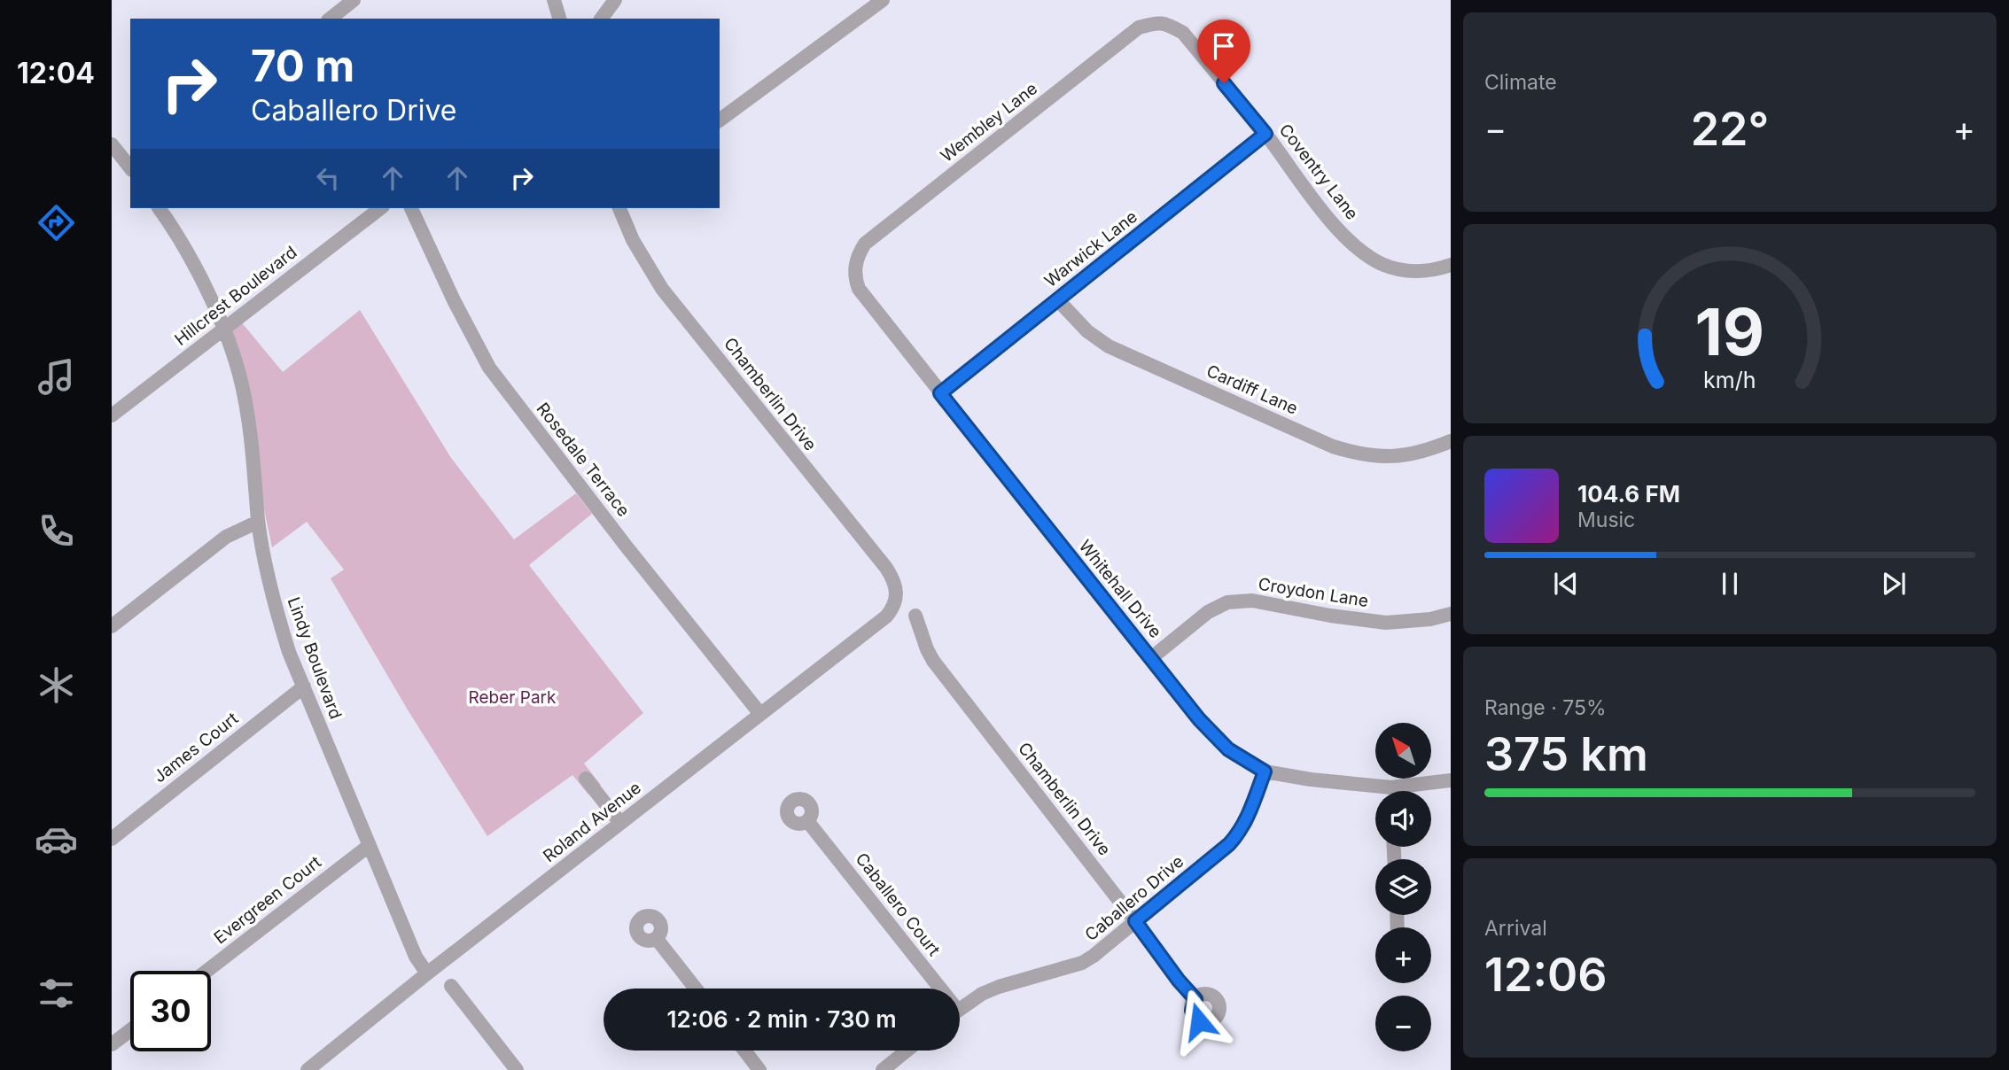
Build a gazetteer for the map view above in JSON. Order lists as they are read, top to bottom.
{
  "streets": {
    "street": [
      "Wembley Lane",
      "Coventry Lane",
      "Warwick Lane",
      "Hillcrest Boulevard",
      "Cardiff Lane",
      "Chamberlin Drive",
      "Rosedale Terrace",
      "Whitehall Drive",
      "Croydon Lane",
      "Lindy Boulevard",
      "James Court",
      "Roland Avenue",
      "Caballero Drive",
      "Evergreen Court",
      "Caballero Court"
    ]
  },
  "crossings": [
    ["Wembley Lane", "Coventry Lane"],
    ["Wembley Lane", "Whitehall Drive"],
    ["Coventry Lane", "Warwick Lane"],
    ["Warwick Lane", "Cardiff Lane"],
    ["Warwick Lane", "Whitehall Drive"],
    ["Hillcrest Boulevard", "Lindy Boulevard"],
    ["Chamberlin Drive", "Roland Avenue"],
    ["Chamberlin Drive", "Caballero Drive"],
    ["Rosedale Terrace", "Roland Avenue"],
    ["Whitehall Drive", "Croydon Lane"],
    ["Whitehall Drive", "Caballero Drive"],
    ["Lindy Boulevard", "James Court"],
    ["Lindy Boulevard", "Roland Avenue"],
    ["Lindy Boulevard", "Evergreen Court"]
  ],
  "parks": ["Reber Park"],
  "north": "top left",
  "page": {
    "tabs": "12:04",
    "tile": [
      "Climate",
      ["Range · 75%", "375 km"],
      ["Arrival", "12:06"]
    ],
    "turn": ["70 m", "Caballero Drive"],
    "heat": ["−", "22°", "+"],
    "song": ["104.6 FM", "Music"],
    "map_buttons": ["+", "−"],
    "limit": "30",
    "trip": "12:06 · 2 min · 730 m",
    "gauge": ["19", "km/h"]
  }
}
